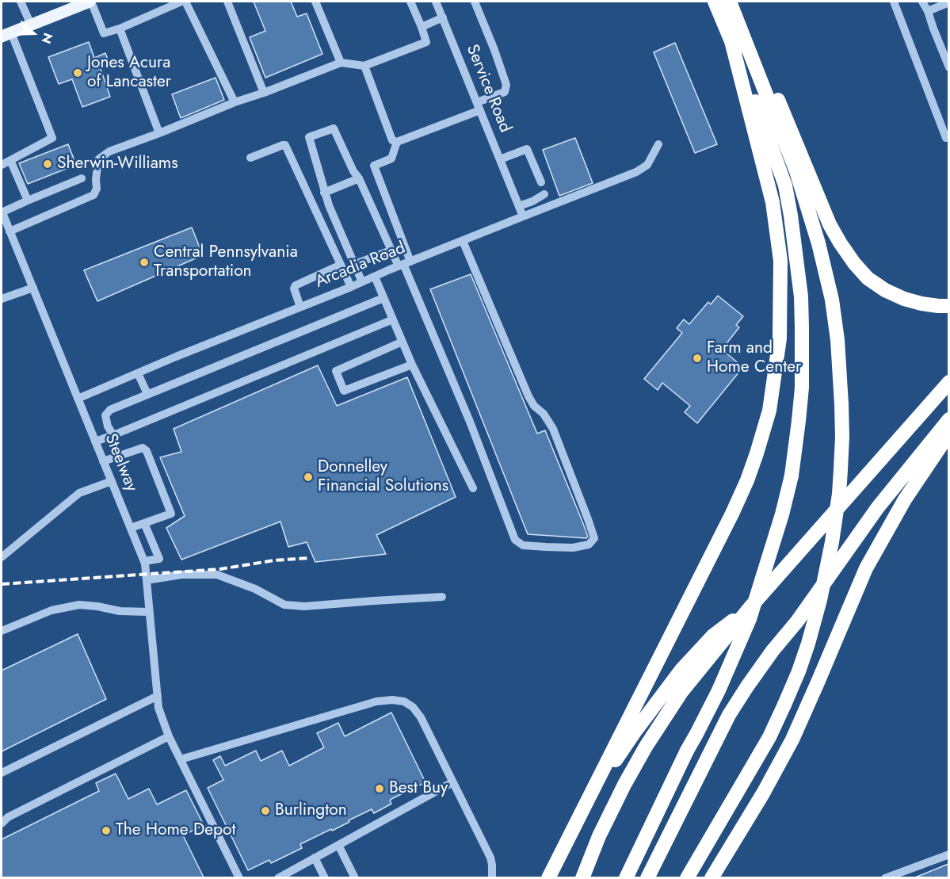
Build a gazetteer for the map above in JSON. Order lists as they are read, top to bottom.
{
  "streets": {
    "street": ["Service Road", "Arcadia Road", "Steelway"]
  },
  "crossings": [
    ["Arcadia Road", "Steelway"]
  ],
  "places": [
    "Jones Acura of Lancaster",
    "Sherwin-Williams",
    "Central Pennsylvania Transportation",
    "Farm and Home Center",
    "Donnelley Financial Solutions",
    "Best Buy",
    "Burlington",
    "The Home Depot"
  ],
  "north": "right"
}
